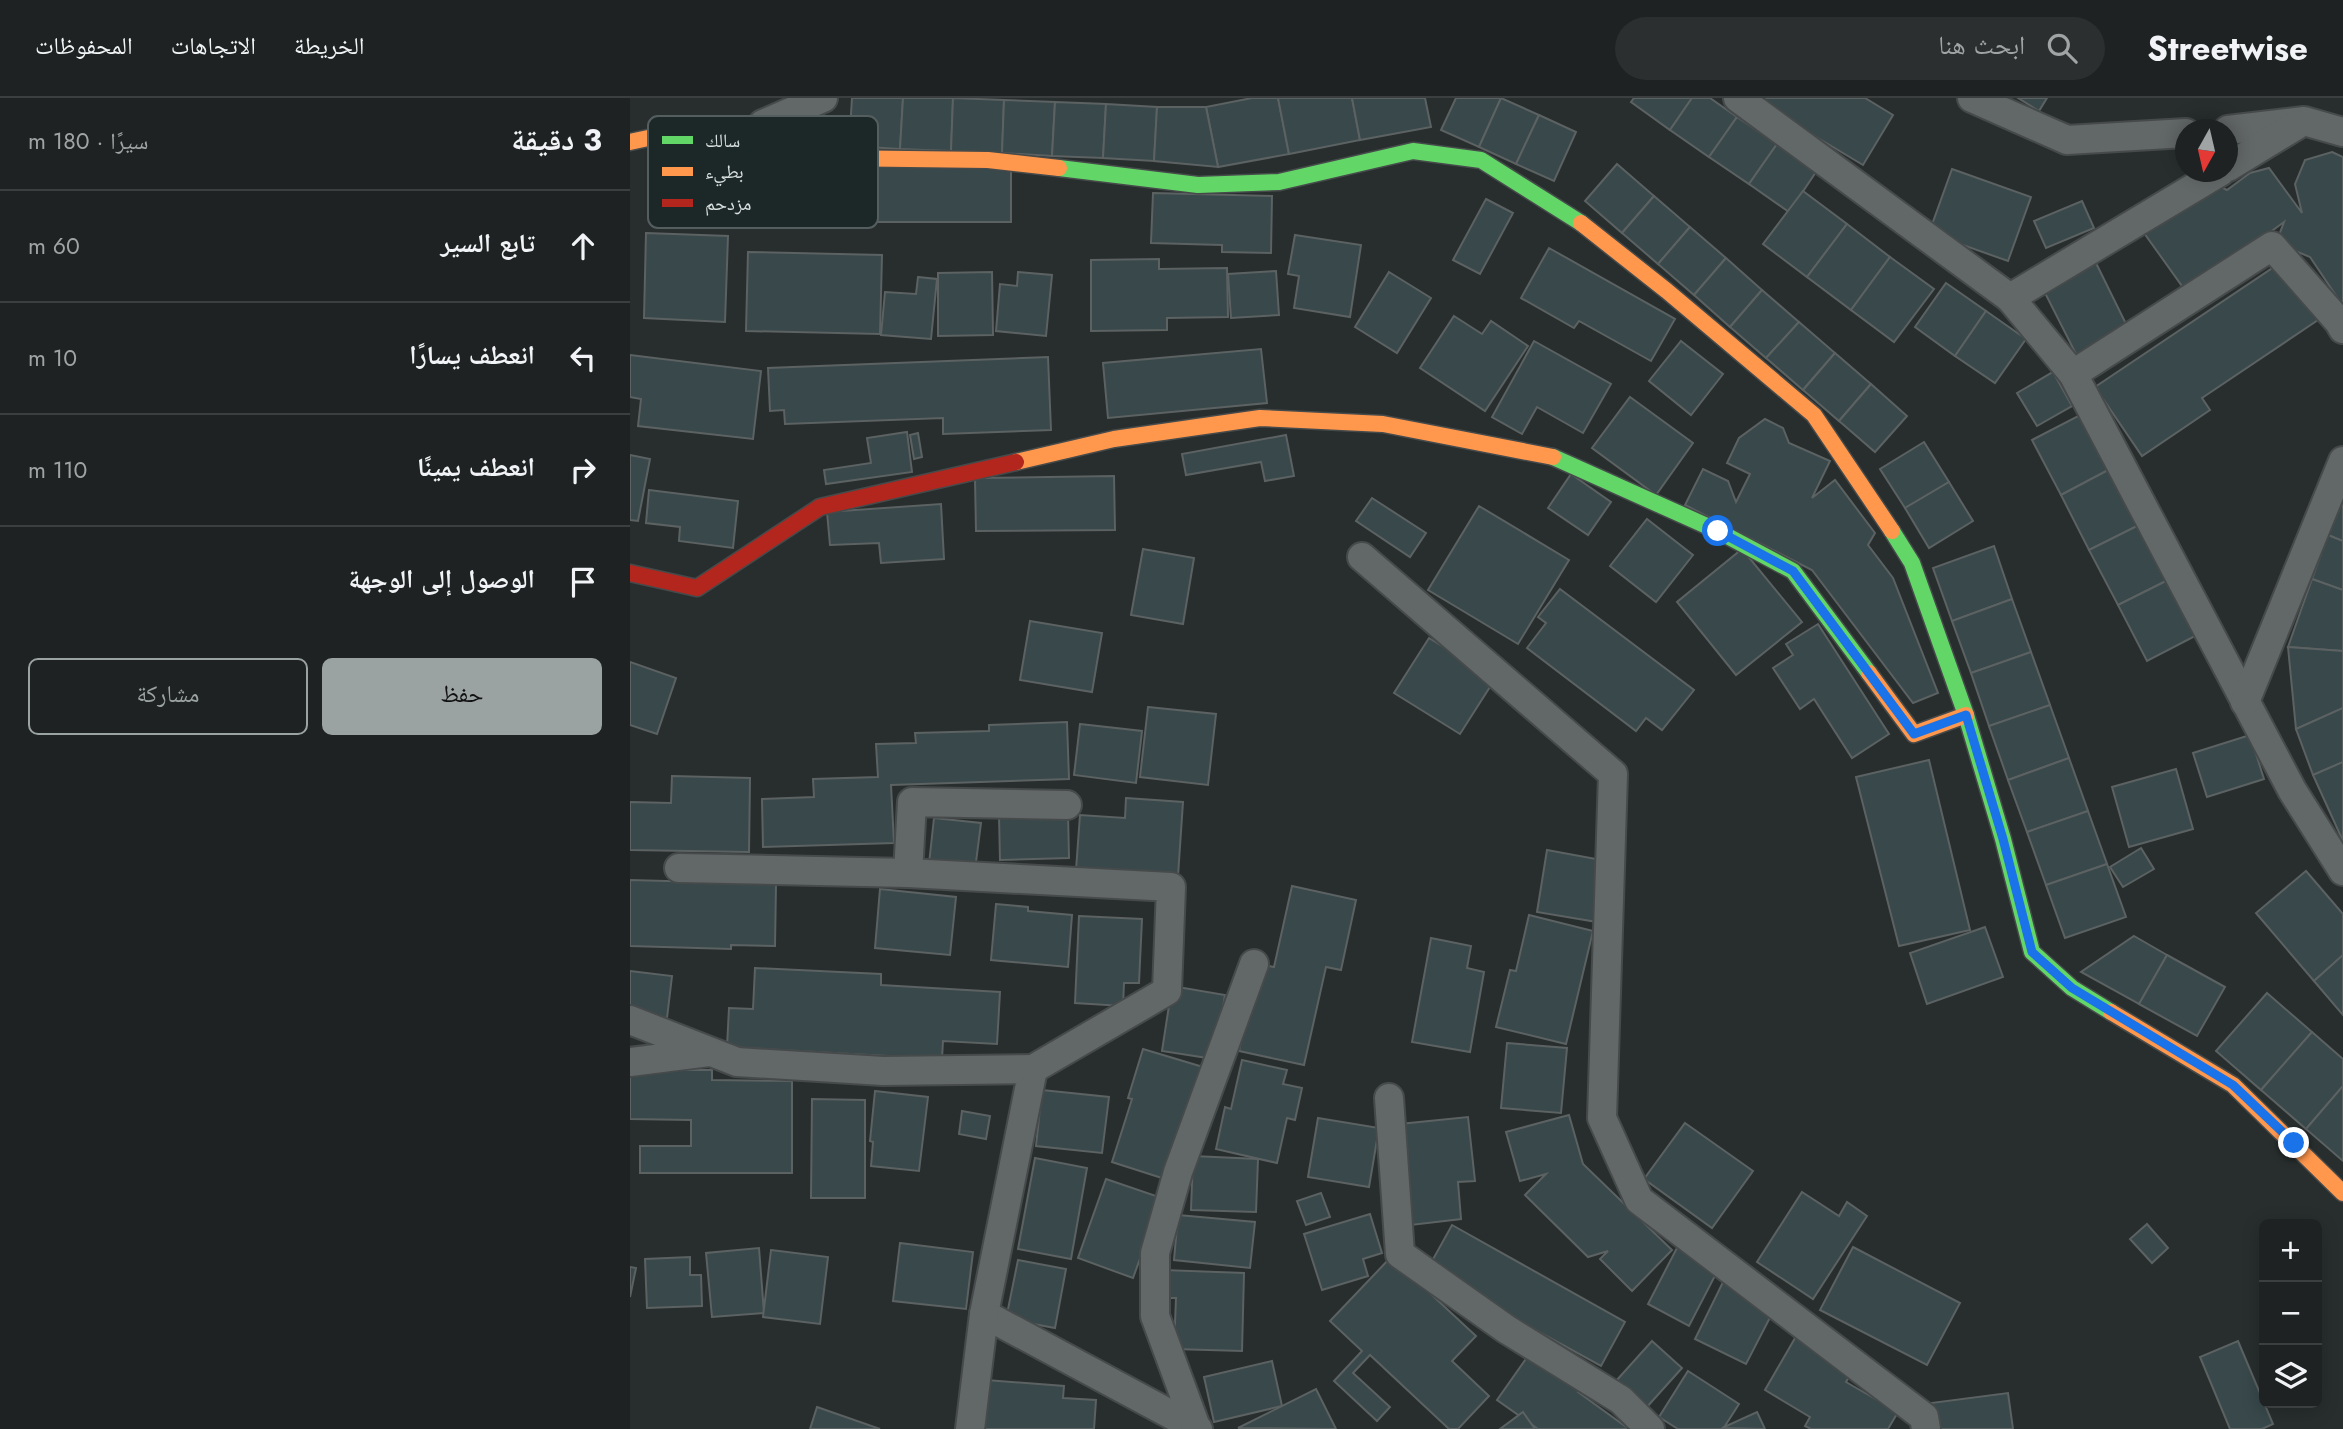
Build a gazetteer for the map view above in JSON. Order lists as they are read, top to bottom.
{
  "legend": ["سالك", "بطيء", "مزدحم"],
  "north": "bottom",
  "page": {
    "header": "Streetwise",
    "search": "ابحث هنا",
    "nav": ["الخريطة", "الاتجاهات", "المحفوظات"],
    "heading": ["3 دقيقة", "سيرًا · 180 m"],
    "list": [
      ["تابع السير", "60 m"],
      ["انعطف يسارًا", "10 m"],
      ["انعطف يمينًا", "110 m"],
      "الوصول إلى الوجهة"
    ],
    "buttons": ["حفظ", "مشاركة"],
    "map_buttons": ["+", "−"]
  }
}
